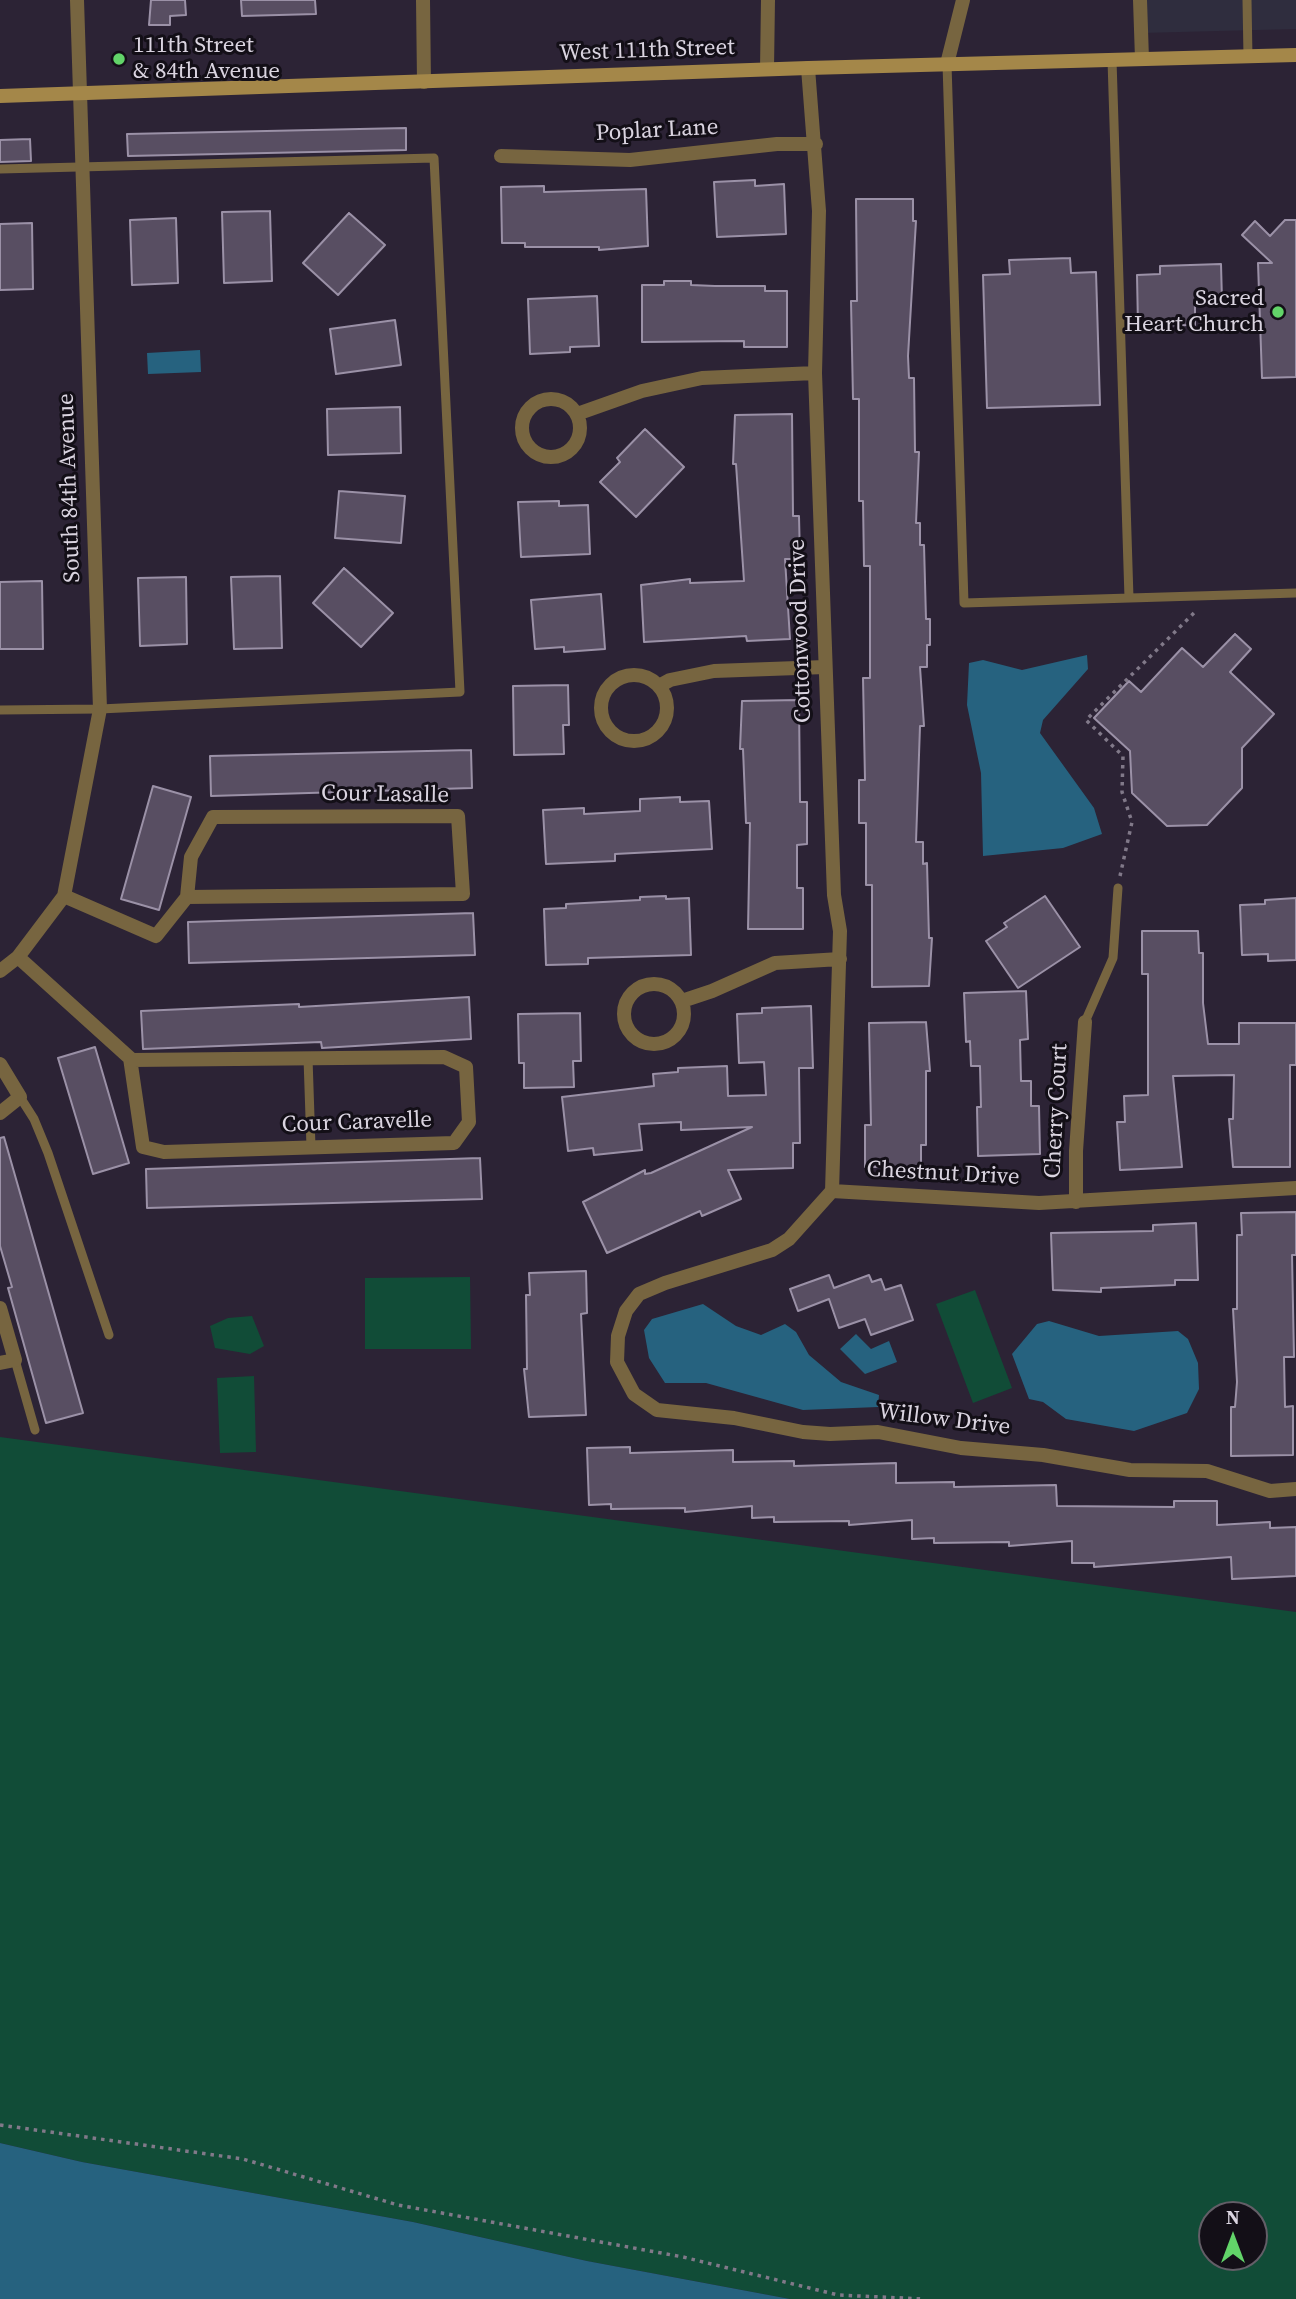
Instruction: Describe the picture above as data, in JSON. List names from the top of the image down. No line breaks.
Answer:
{"streets":{"main road":["West 111th Street"],"street":["Poplar Lane","South 84th Avenue","Cottonwood Drive","Cour Lasalle","Cherry Court","Cour Caravelle","Chestnut Drive","Willow Drive"]},"crossings":[["West 111th Street","South 84th Avenue"],["West 111th Street","Cottonwood Drive"],["Poplar Lane","Cottonwood Drive"],["Cottonwood Drive","Chestnut Drive"],["Cottonwood Drive","Willow Drive"],["Cherry Court","Chestnut Drive"],["Chestnut Drive","Willow Drive"]],"places":["111th Street & 84th Avenue","Sacred Heart Church"],"north":"top"}
